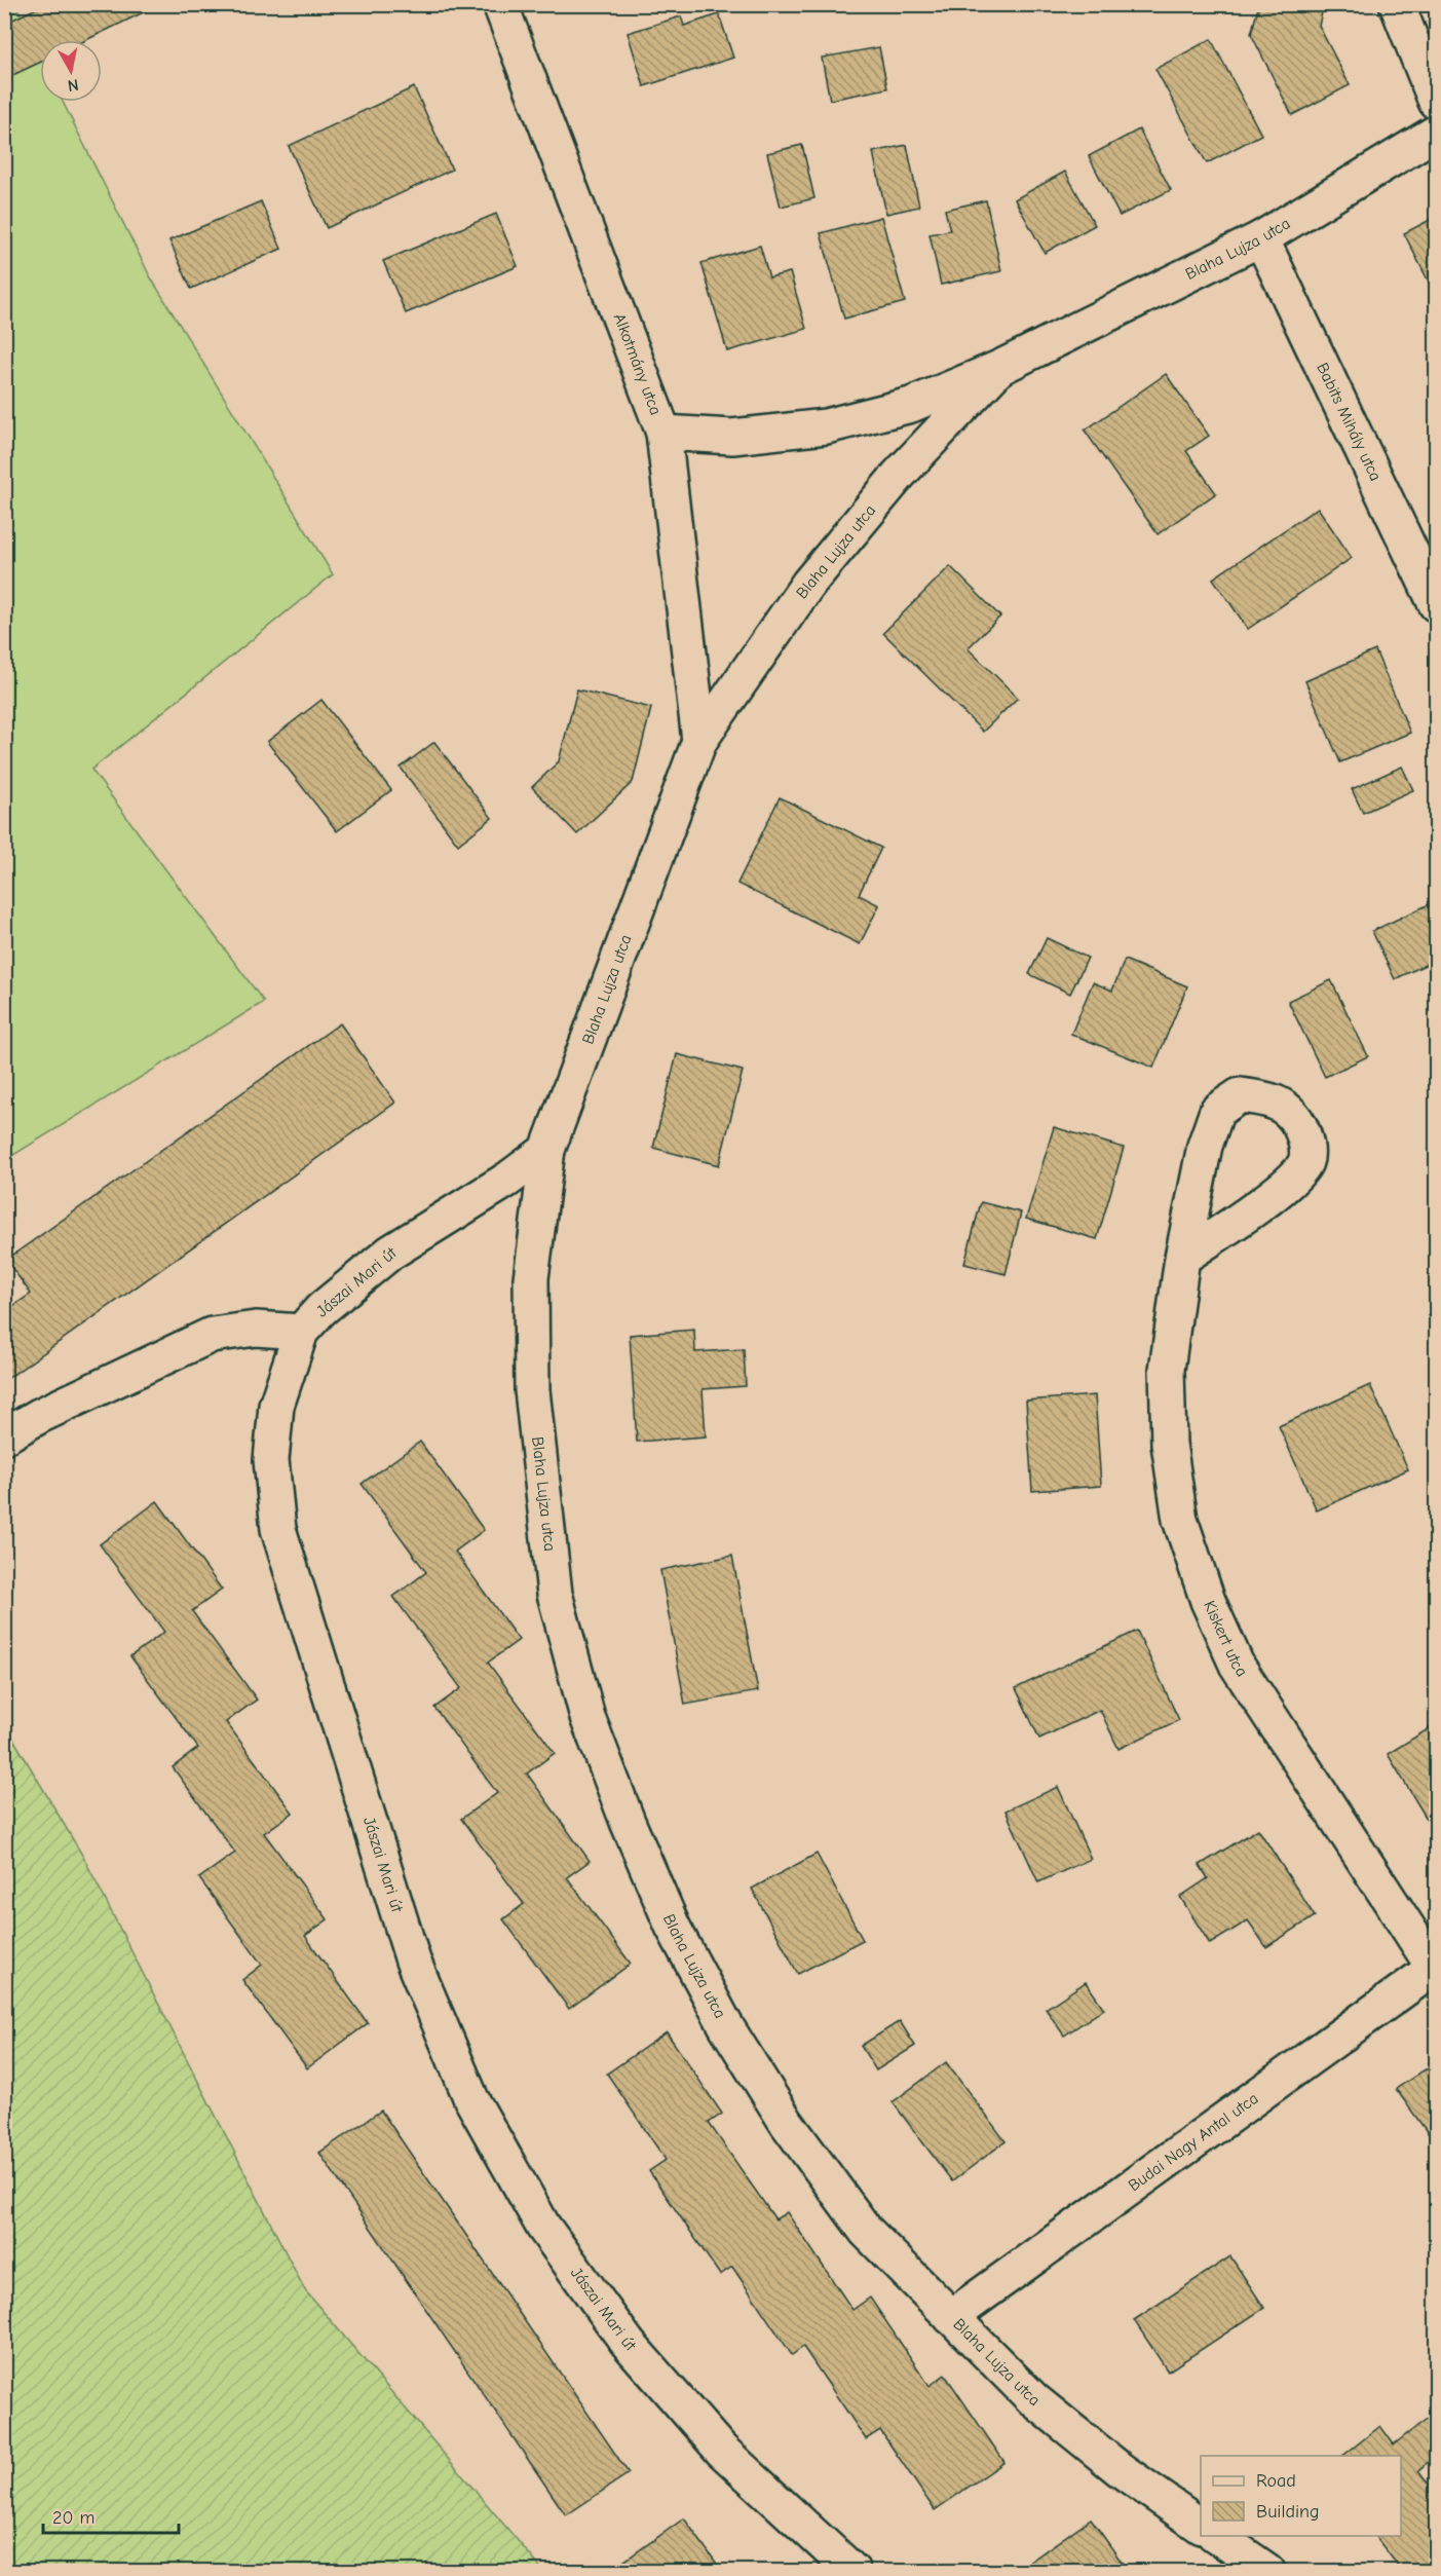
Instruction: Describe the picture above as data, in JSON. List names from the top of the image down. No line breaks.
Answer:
{"streets":{"street":["Blaha Lujza utca","Alkotmány utca","Babits Mihály utca","Jászai Mari út","Kiskert utca","Budai Nagy Antal utca"]},"crossings":[["Blaha Lujza utca","Alkotmány utca"],["Blaha Lujza utca","Babits Mihály utca"],["Blaha Lujza utca","Jászai Mari út"],["Blaha Lujza utca","Budai Nagy Antal utca"],["Kiskert utca","Budai Nagy Antal utca"]],"legend":["Road","Building"],"scale_bar":"20 m","north":"bottom"}
